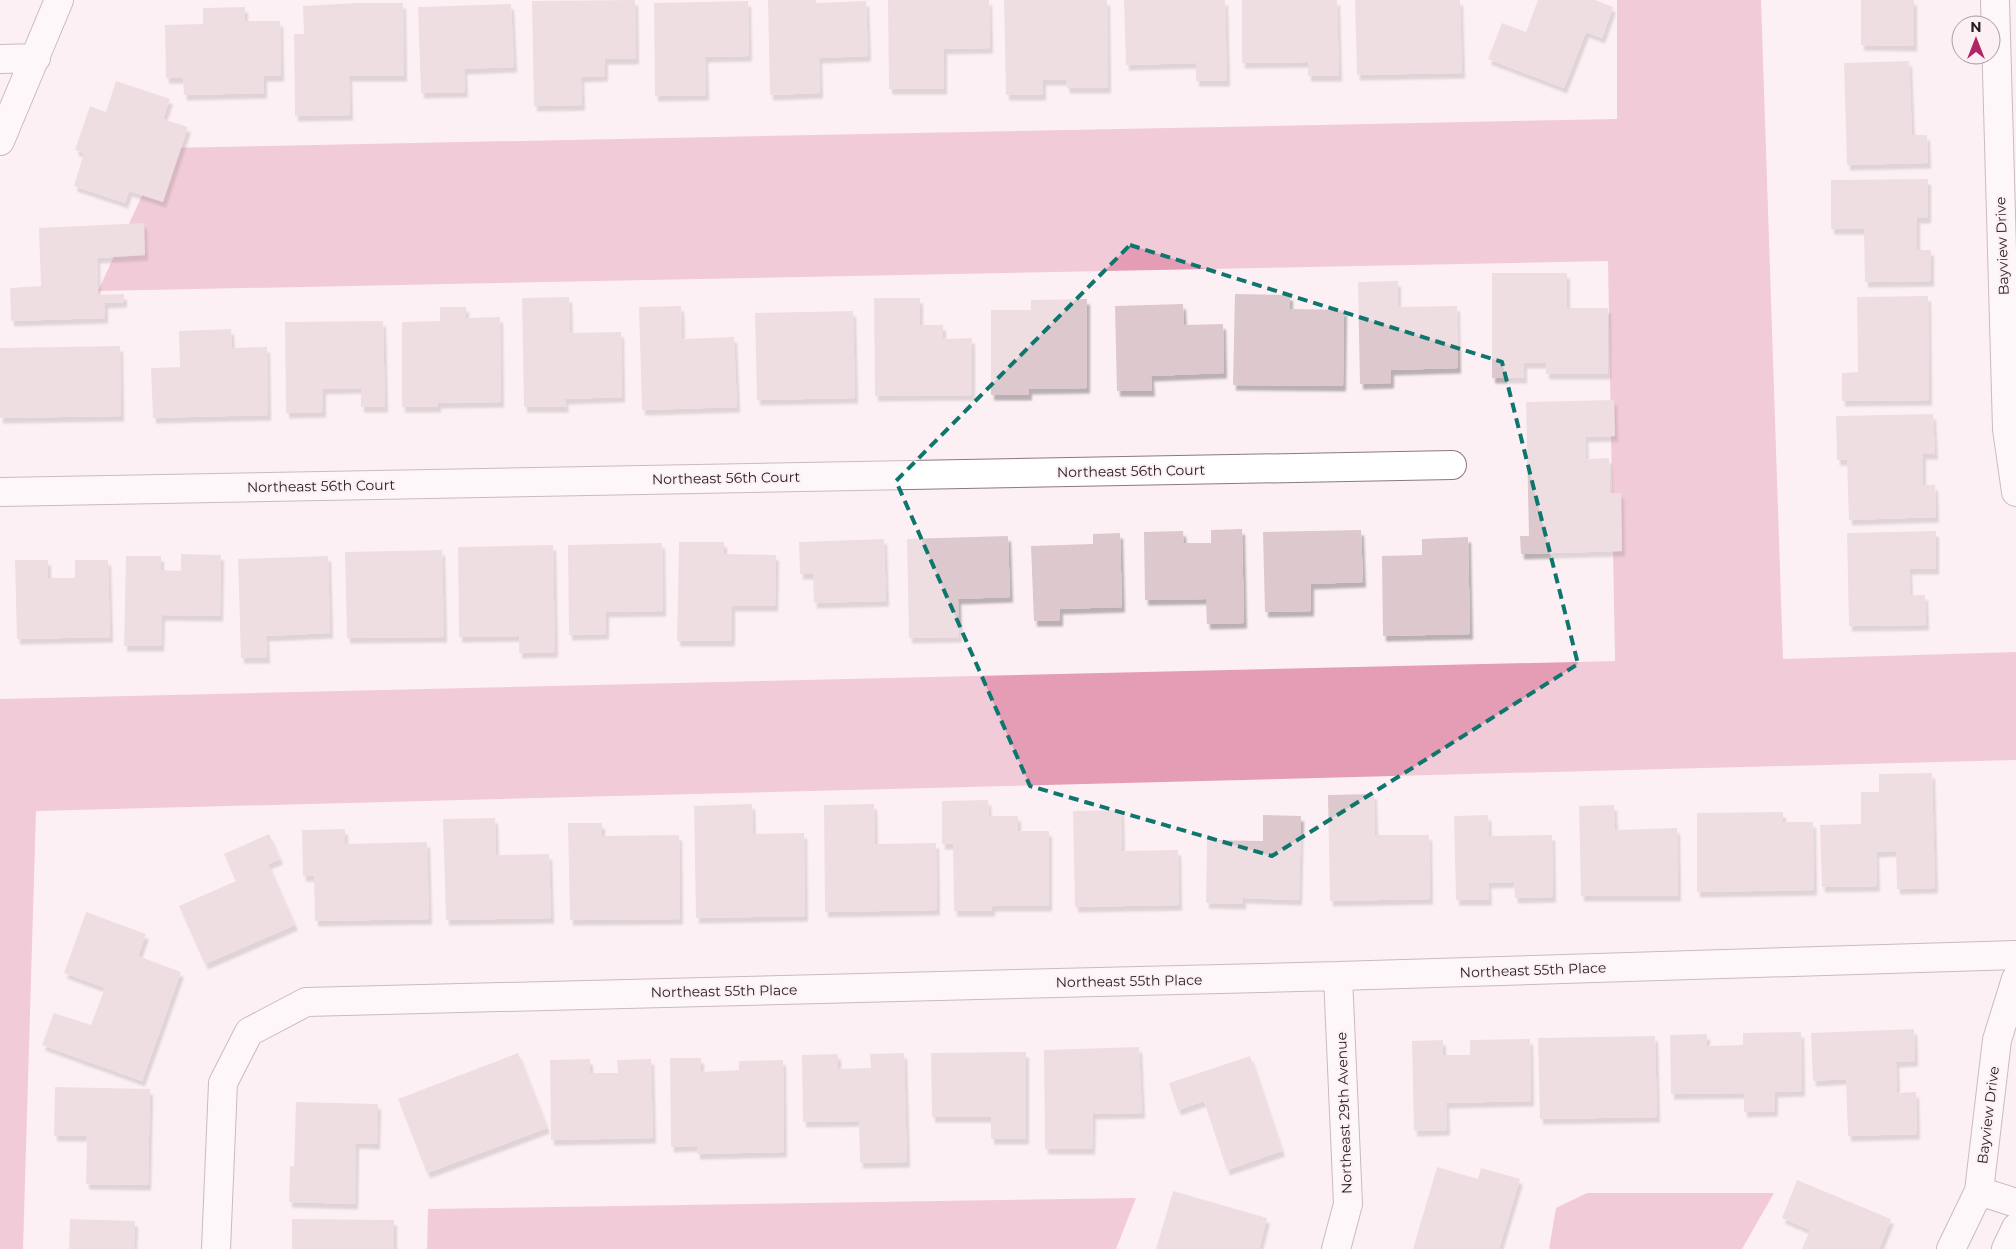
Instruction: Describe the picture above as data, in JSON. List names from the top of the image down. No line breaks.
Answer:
{"streets":{"street":["Bayview Drive","Northeast 56th Court","Northeast 55th Place","Northeast 29th Avenue"]},"crossings":[["Northeast 55th Place","Northeast 29th Avenue"]],"north":"top"}
